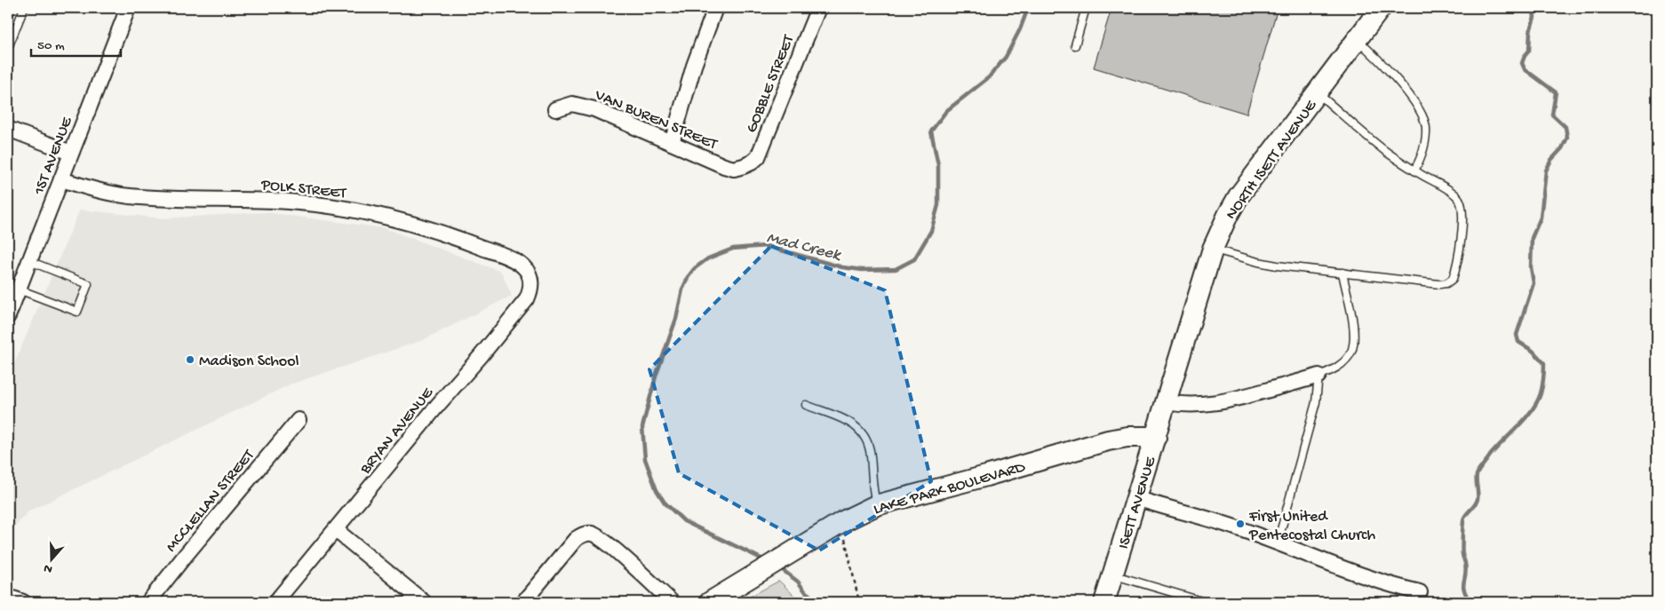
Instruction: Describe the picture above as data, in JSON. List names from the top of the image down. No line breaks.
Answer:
{"streets":{"street":["GOBBLE STREET","VAN BUREN STREET","1ST AVENUE","NORTH ISETT AVENUE","POLK STREET","BRYAN AVENUE","LAKE PARK BOULEVARD","MCCLELLAN STREET","ISETT AVENUE"]},"crossings":[["GOBBLE STREET","VAN BUREN STREET"],["1ST AVENUE","POLK STREET"],["NORTH ISETT AVENUE","ISETT AVENUE"],["POLK STREET","BRYAN AVENUE"],["LAKE PARK BOULEVARD","ISETT AVENUE"]],"water":["Mad Creek"],"places":["Madison School","First United Pentecostal Church"],"scale_bar":"50 m","north":"bottom"}
